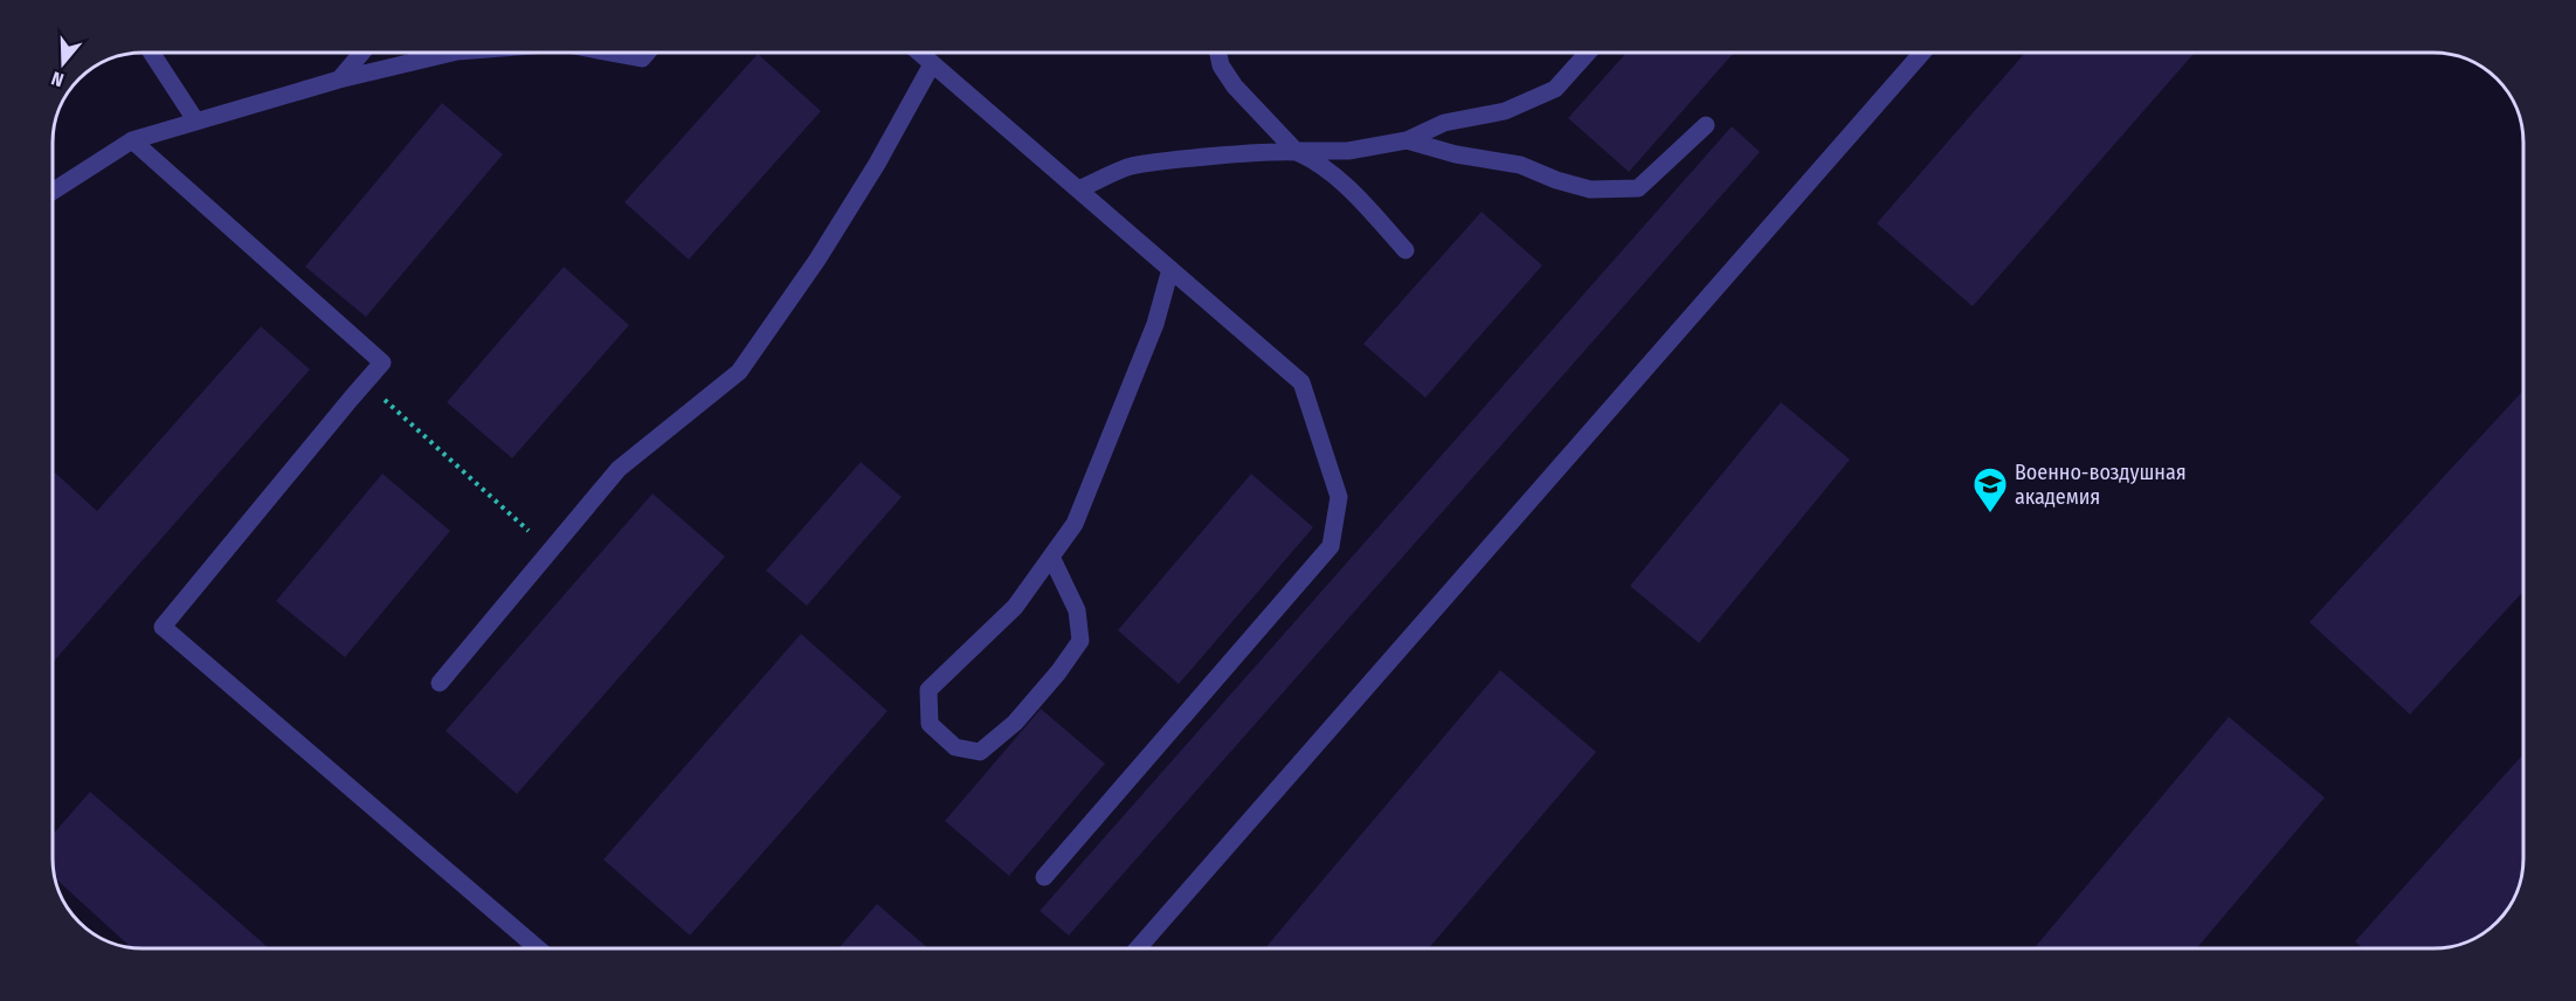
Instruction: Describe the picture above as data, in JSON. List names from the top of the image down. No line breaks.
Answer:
{"places":{"school or university":["Военно-воздушная академия"]},"north":"bottom"}
